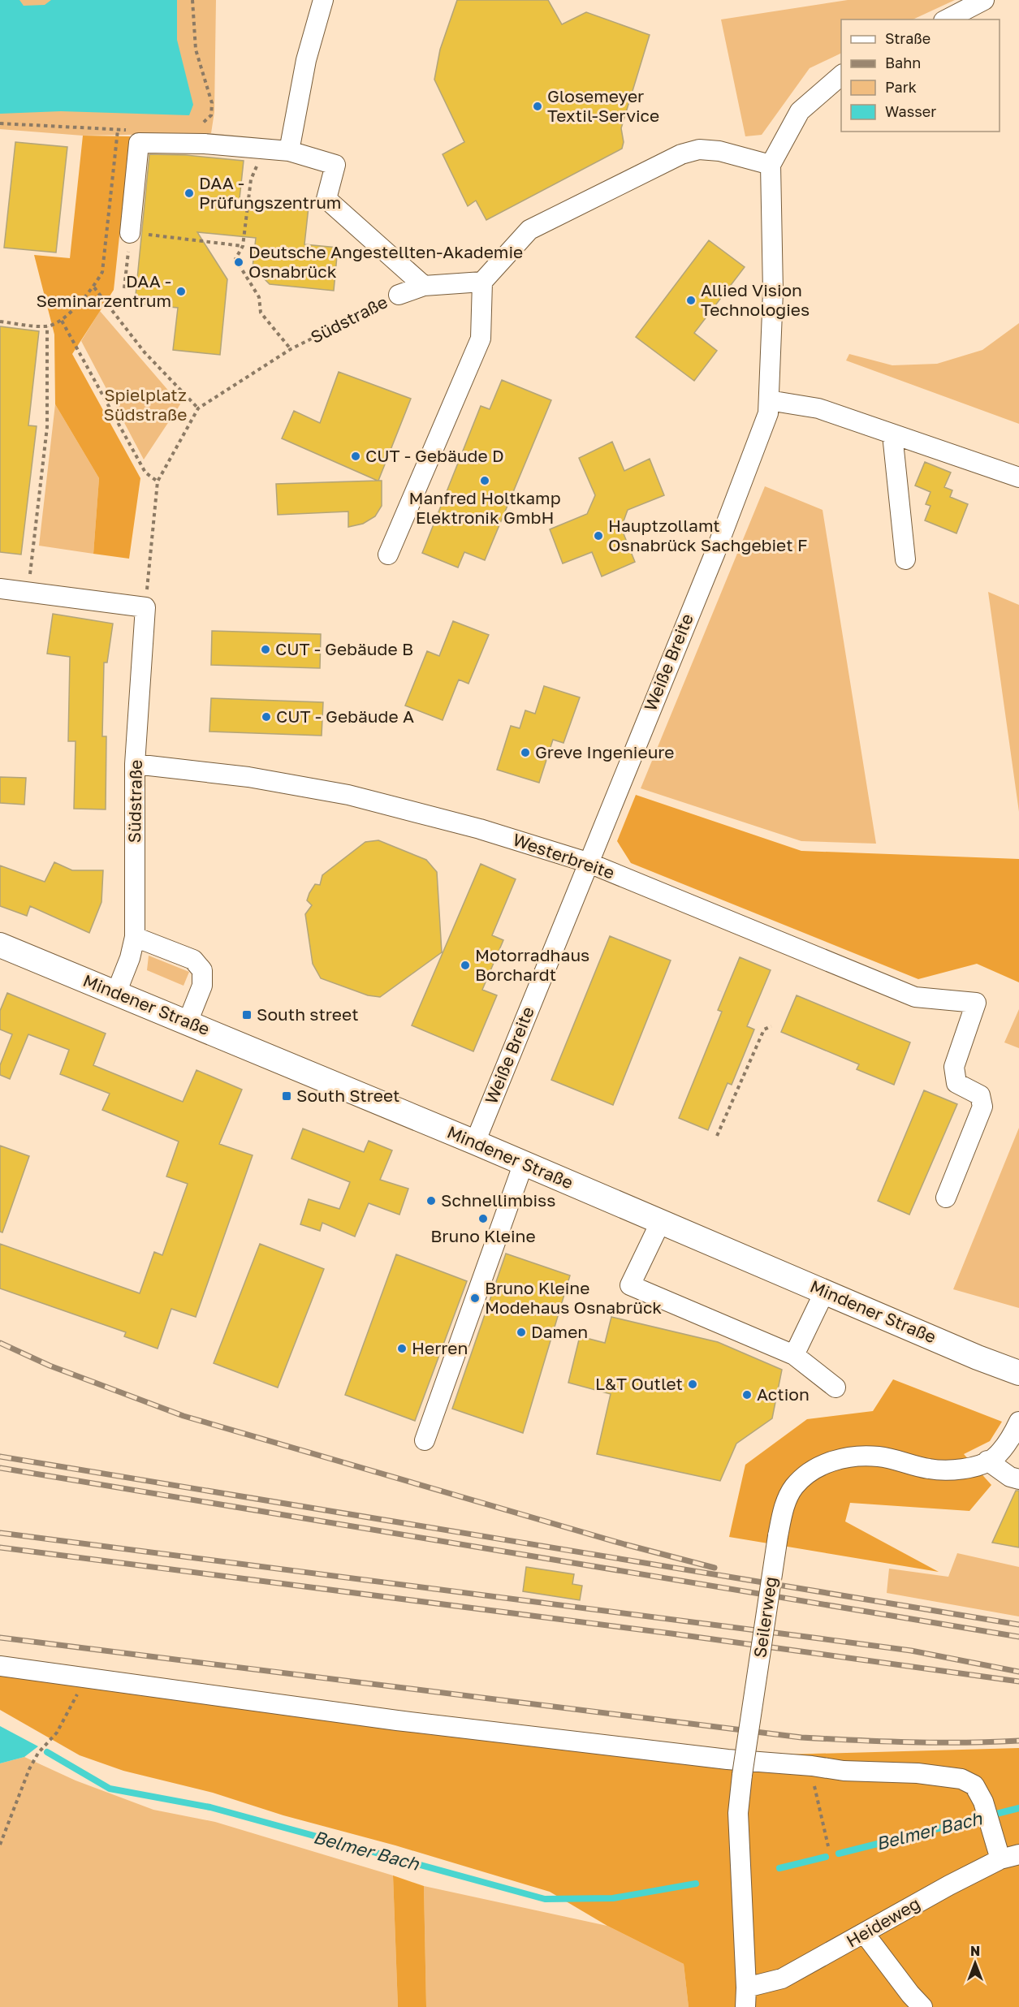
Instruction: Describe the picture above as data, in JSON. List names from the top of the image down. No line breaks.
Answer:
{"streets":{"main road":["Mindener Straße"],"street":["Südstraße","Weiße Breite","Westerbreite","Seilerweg","Heideweg"]},"crossings":[["Südstraße","Westerbreite"],["Südstraße","Mindener Straße"],["Weiße Breite","Westerbreite"],["Weiße Breite","Mindener Straße"],["Seilerweg","Heideweg"]],"water":["Belmer Bach"],"parks":["Spielplatz Südstraße"],"places":{"other":["Glosemeyer Textil-Service","DAA - Prüfungszentrum","Deutsche Angestellten-Akademie Osnabrück","DAA - Seminarzentrum","Allied Vision Technologies","CUT - Gebäude D","Manfred Holtkamp Elektronik GmbH","Hauptzollamt Osnabrück Sachgebiet F","CUT - Gebäude B","CUT - Gebäude A","Greve Ingenieure","Motorradhaus Borchardt","Schnellimbiss","Bruno Kleine","Bruno Kleine Modehaus Osnabrück","Damen","Herren","L&T Outlet","Action"],"transit":["South street","South Street"]},"legend":["Straße","Bahn","Park","Wasser"],"north":"top"}
